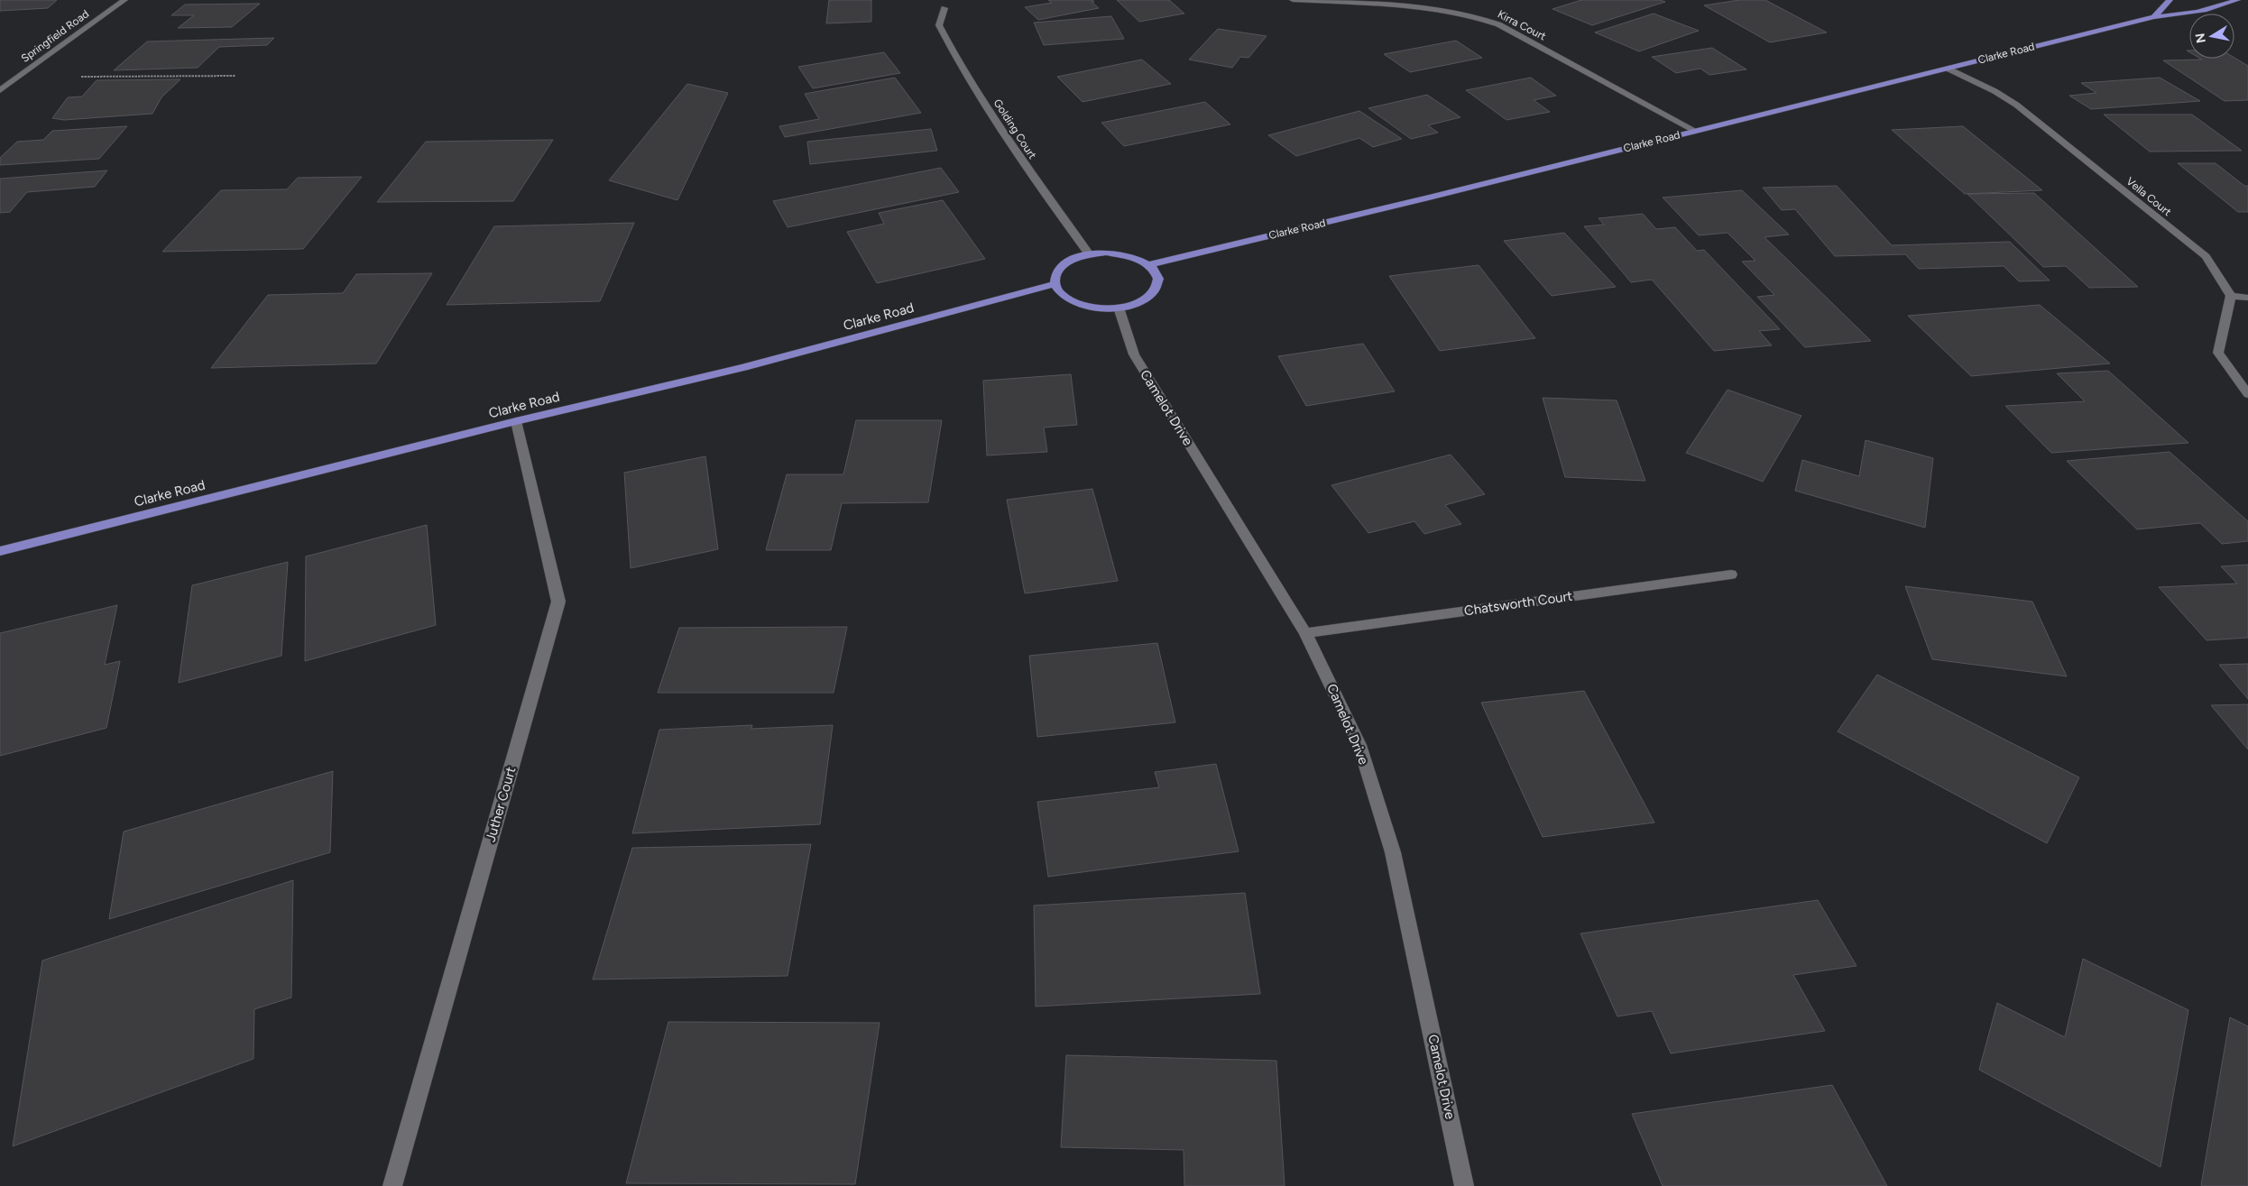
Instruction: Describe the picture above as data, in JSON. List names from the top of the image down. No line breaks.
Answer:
{"streets":{"main road":["Clarke Road"],"street":["Kirra Court","Springfield Road","Golding Court","Vella Court","Camelot Drive","Chatsworth Court","Juther Court"]},"crossings":[["Kirra Court","Clarke Road"],["Clarke Road","Vella Court"],["Clarke Road","Juther Court"],["Camelot Drive","Chatsworth Court"]],"north":"left"}
